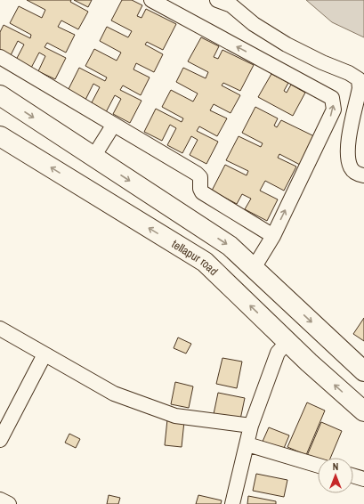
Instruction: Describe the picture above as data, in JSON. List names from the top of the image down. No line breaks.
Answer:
{"streets":{"street":["tellapur road"]},"north":"top"}
